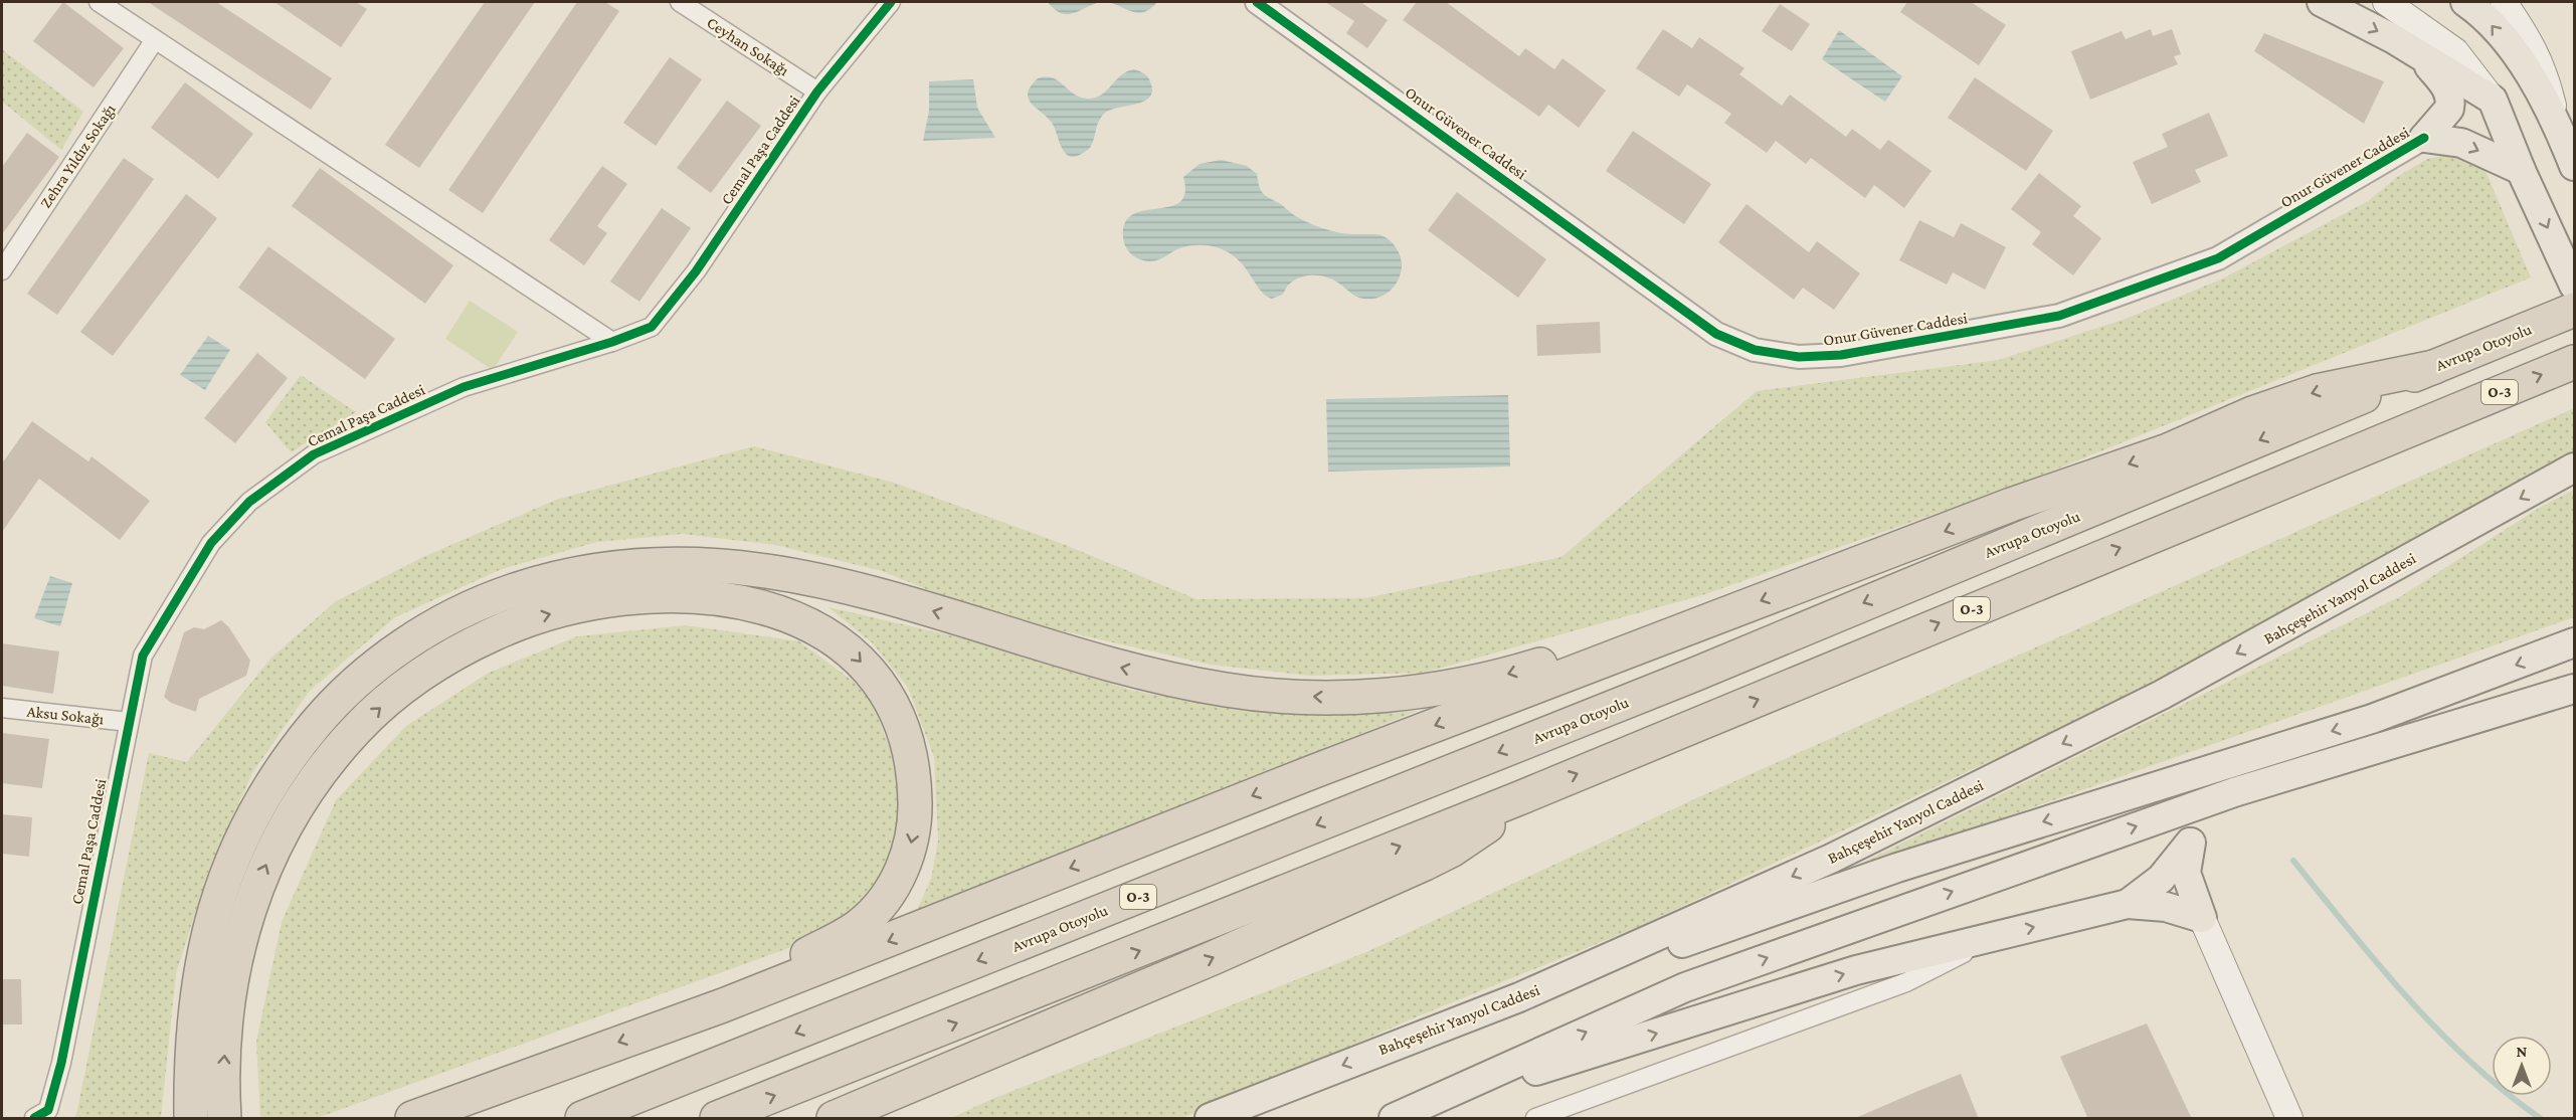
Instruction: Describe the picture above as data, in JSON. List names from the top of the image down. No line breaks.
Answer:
{"streets":{"highway":["Avrupa Otoyolu","O-3"],"main road":["Bahçeşehir Yanyol Caddesi"],"street":["Ceyhan Sokağı","Onur Güvener Caddesi","Cemal Paşa Caddesi","Zehra Yıldız Sokağı","Aksu Sokağı"]},"crossings":[["Ceyhan Sokağı","Cemal Paşa Caddesi"],["Cemal Paşa Caddesi","Aksu Sokağı"]],"north":"top"}
